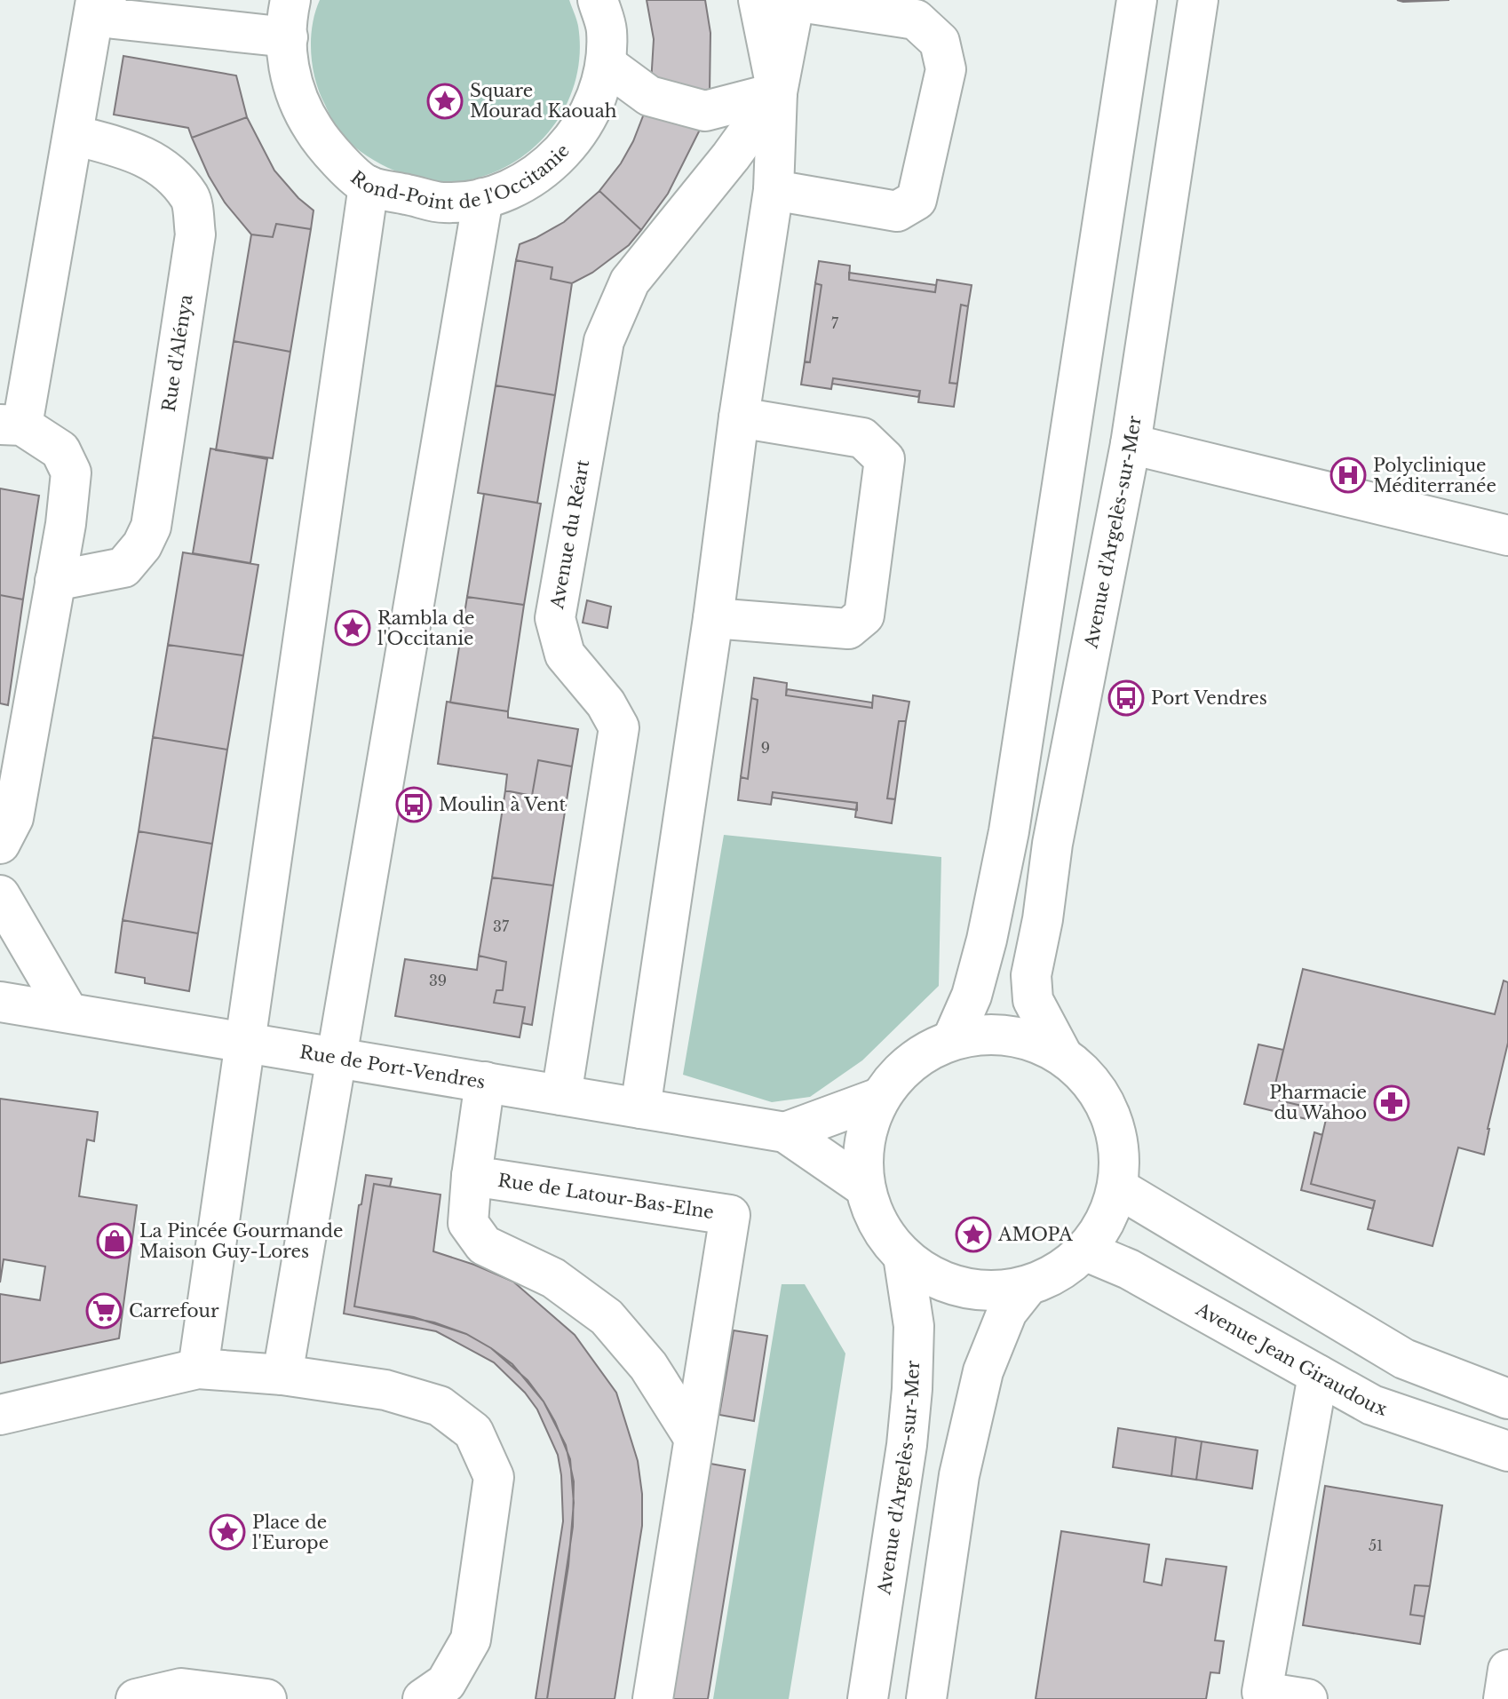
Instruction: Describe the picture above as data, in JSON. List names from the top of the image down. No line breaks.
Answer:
{"streets":{"street":["Rond-Point de l'Occitanie","Rue d'Alénya","Avenue d'Argelès-sur-Mer","Avenue du Réart","Rue de Port-Vendres","Rue de Latour-Bas-Elne","Avenue Jean Giraudoux"]},"crossings":[["Avenue du Réart","Rue de Port-Vendres"],["Rue de Port-Vendres","Rue de Latour-Bas-Elne"]],"places":{"place":["Square Mourad Kaouah","Rambla de l'Occitanie","AMOPA","Place de l'Europe"],"hospital":["Polyclinique Méditerranée"],"bus stop":["Port Vendres","Moulin à Vent"],"pharmacy":["Pharmacie du Wahoo"],"shop":["La Pincée Gourmande Maison Guy-Lores"],"supermarket":["Carrefour"]},"house_numbers":["7","9","37","39","51"]}
